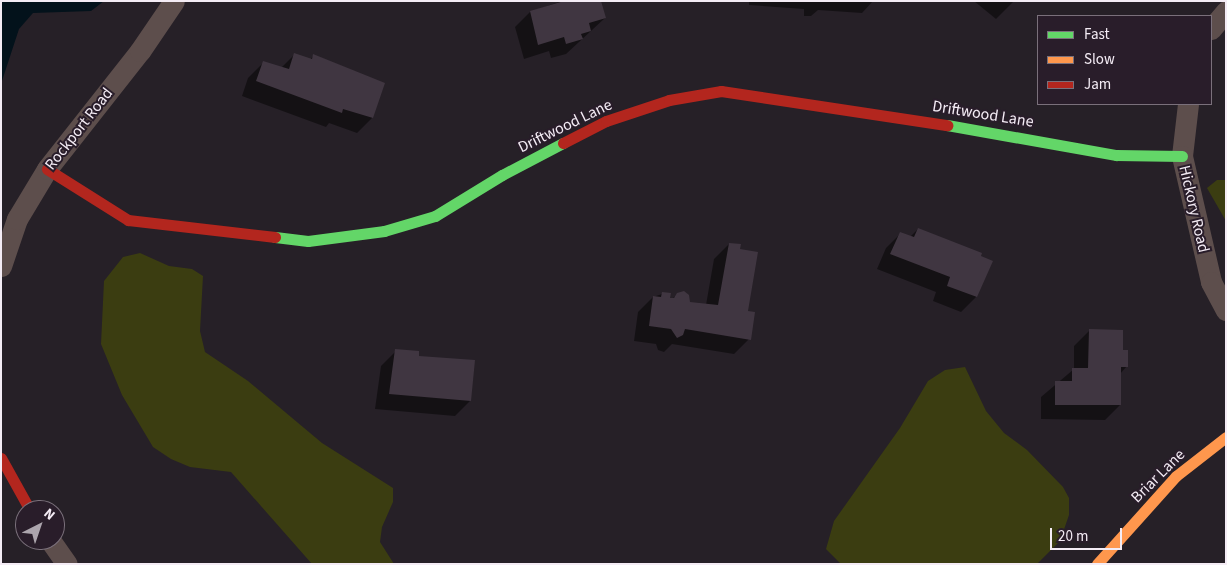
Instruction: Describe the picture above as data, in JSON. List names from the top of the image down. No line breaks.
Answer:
{"streets":{"street":["Driftwood Lane","Rockport Road","Hickory Road","Briar Lane"]},"crossings":[["Driftwood Lane","Rockport Road"],["Driftwood Lane","Hickory Road"]],"legend":["Fast","Slow","Jam"],"scale_bar":"20 m","north":"top right"}
